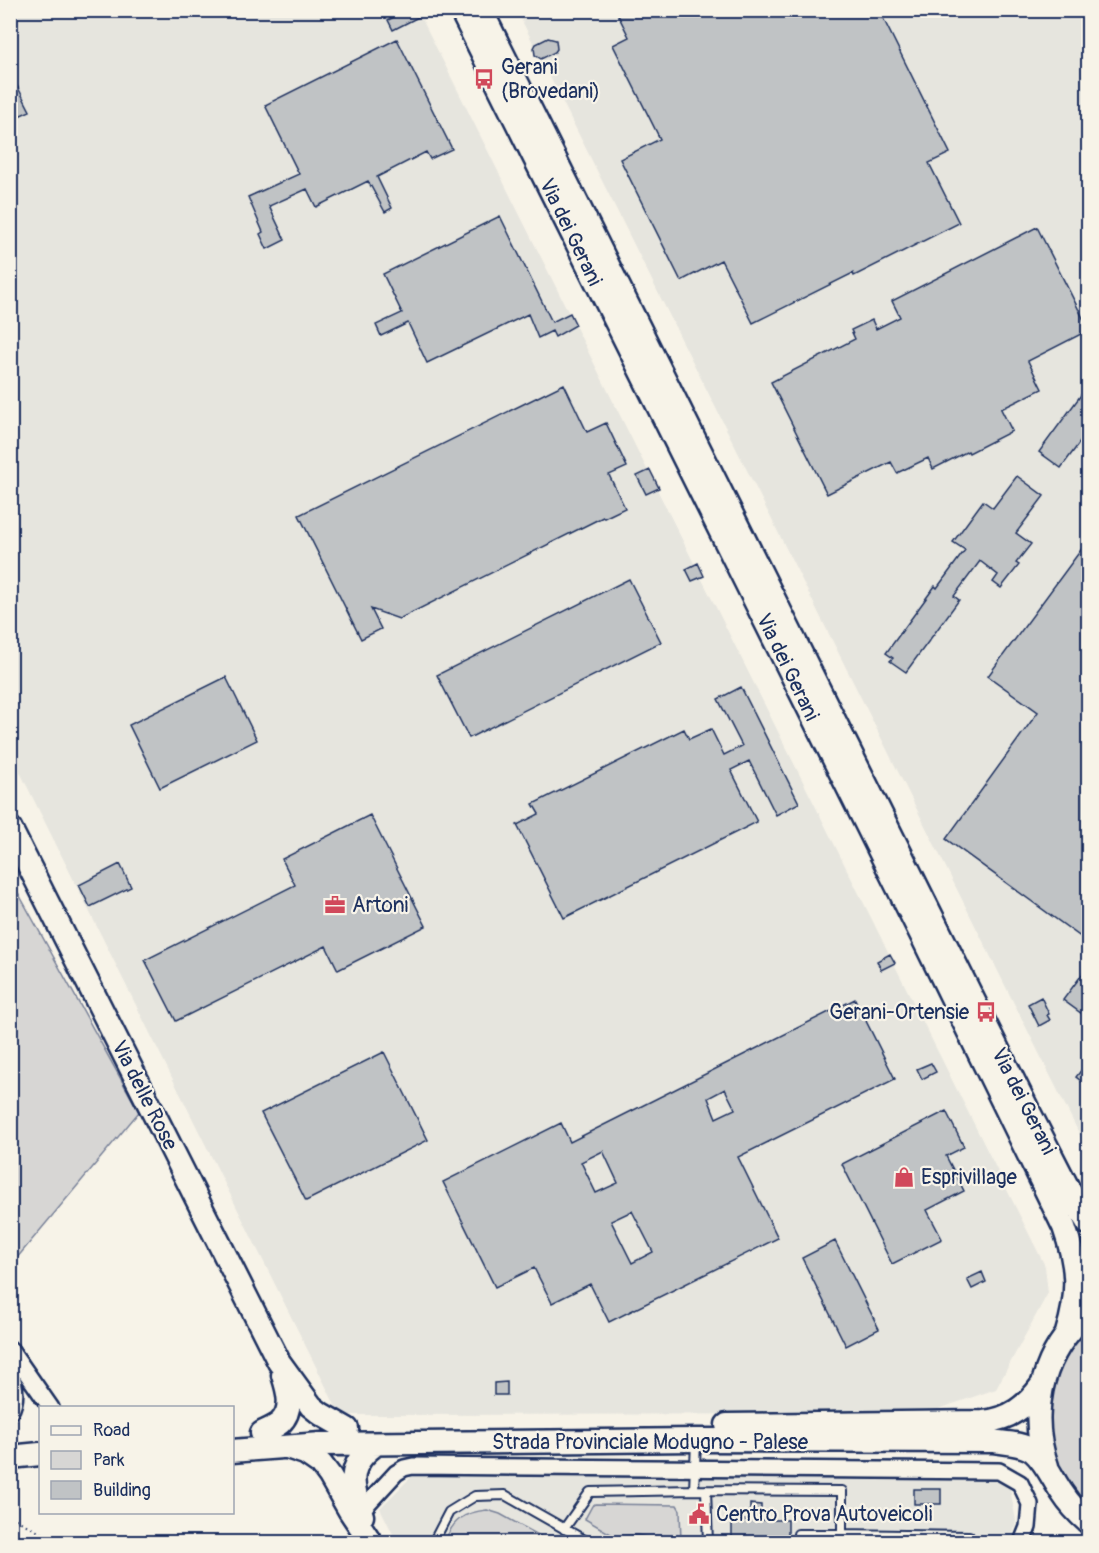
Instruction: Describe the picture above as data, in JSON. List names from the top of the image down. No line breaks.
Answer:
{"streets":{"street":["Via dei Gerani","Via delle Rose","Strada Provinciale Modugno - Palese"]},"crossings":[["Via dei Gerani","Strada Provinciale Modugno - Palese"]],"places":{"bus stop":["Gerani (Brovedani)","Gerani-Ortensie"],"office":["Artoni"],"shop":["Esprivillage"],"public building":["Centro Prova Autoveicoli"]},"legend":["Road","Park","Building"]}
